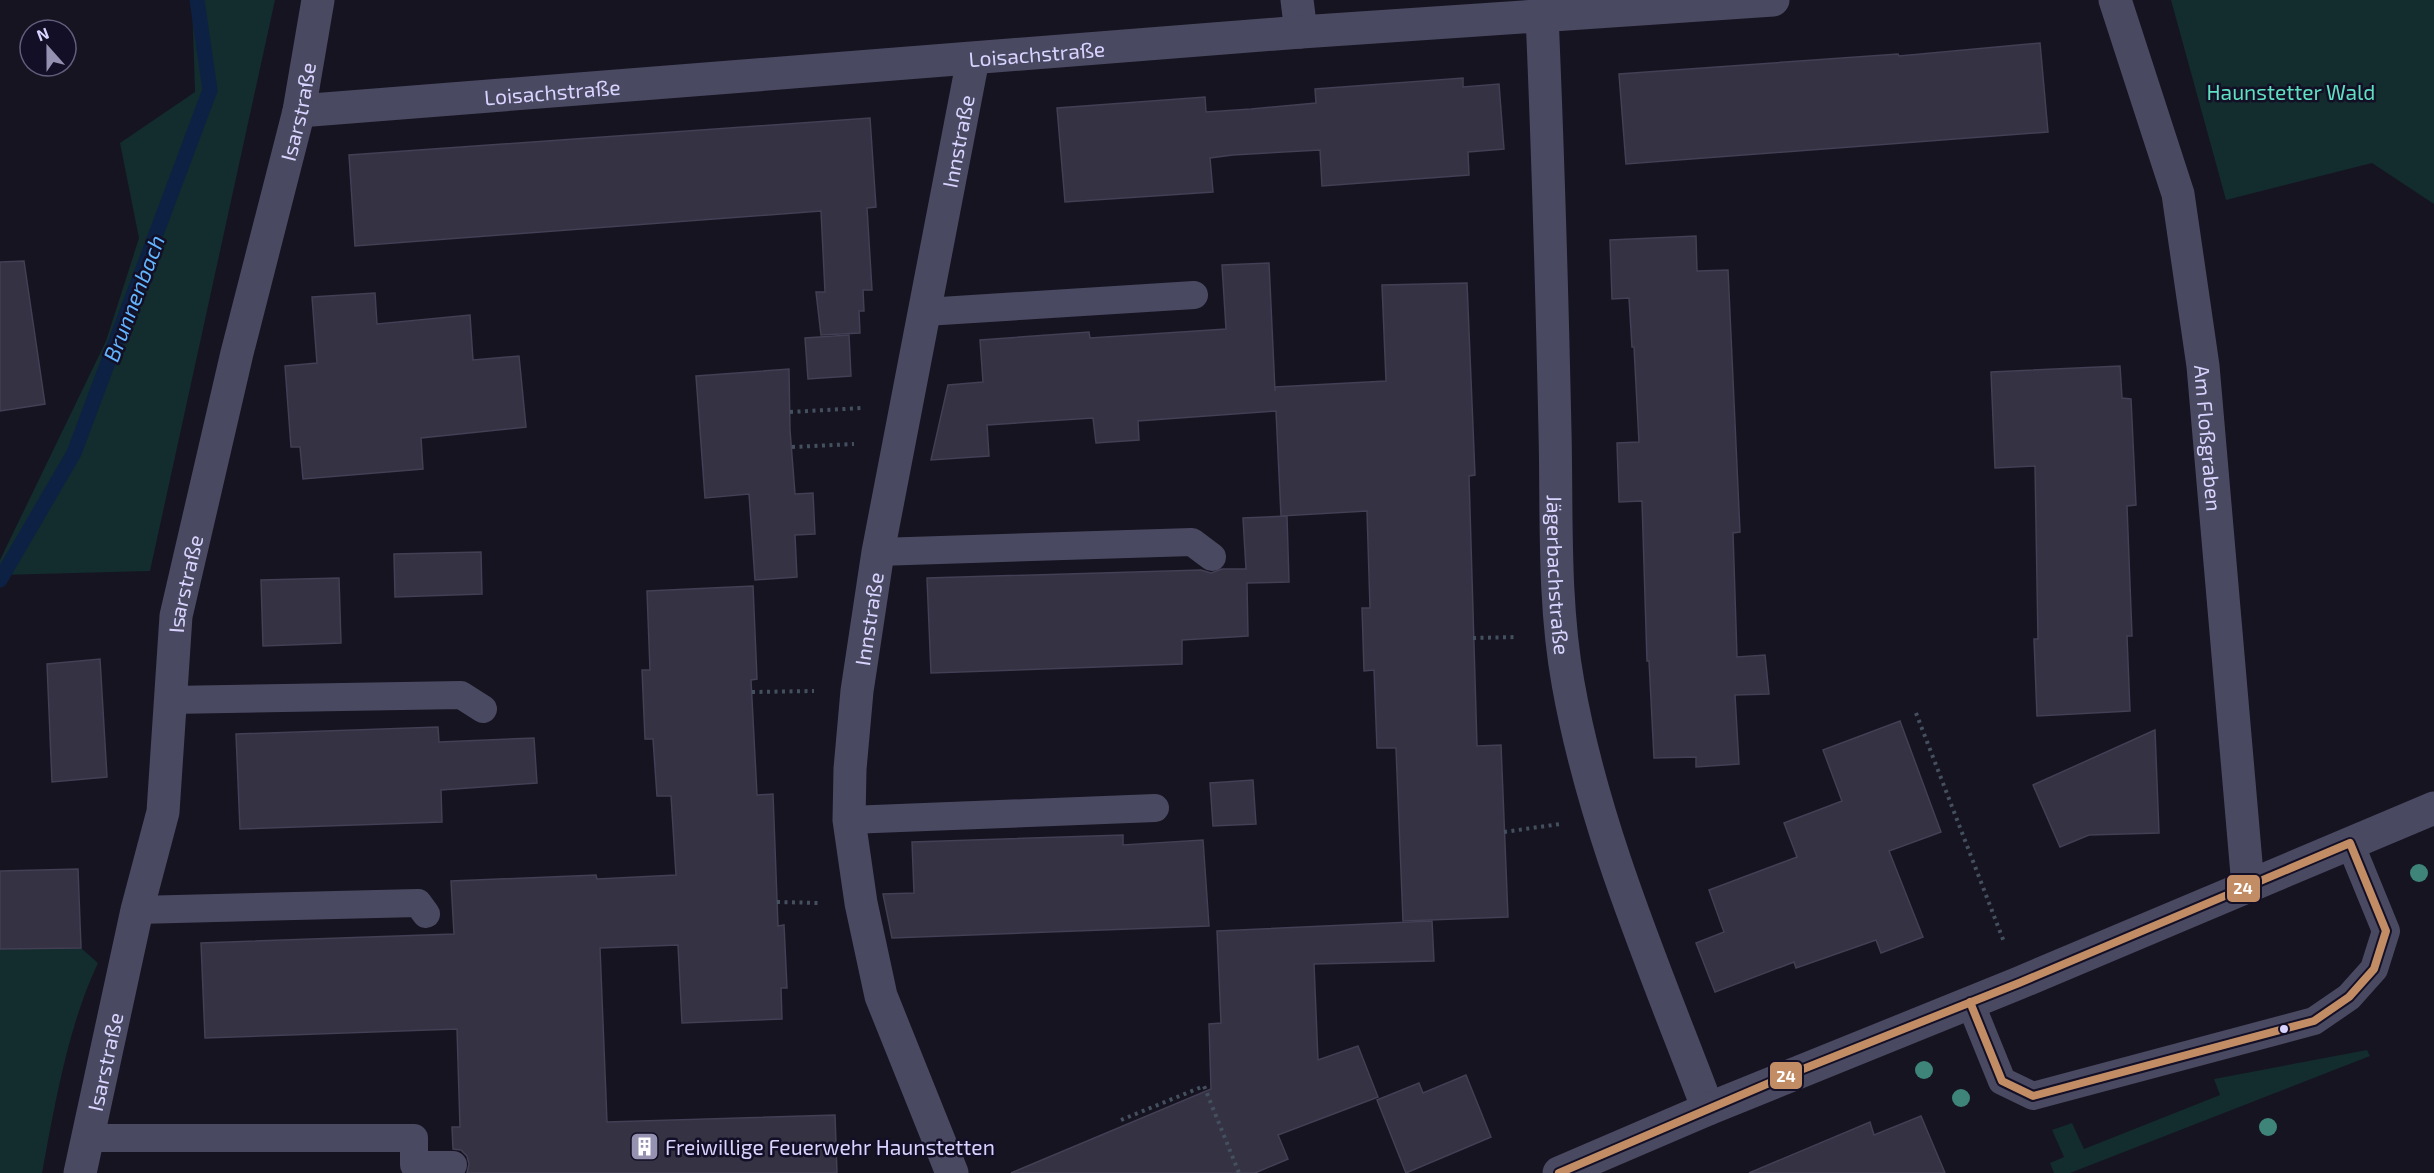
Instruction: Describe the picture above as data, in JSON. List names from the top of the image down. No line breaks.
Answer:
{"streets":{"street":["Loisachstraße","Isarstraße","Innstraße","Am Floßgraben","Jägerbachstraße"]},"crossings":[["Loisachstraße","Isarstraße"],["Loisachstraße","Innstraße"],["Loisachstraße","Jägerbachstraße"]],"water":["Brunnenbach"],"parks":["Haunstetter Wald"],"places":{"building":["Freiwillige Feuerwehr Haunstetten"]},"lines":["transit line 24"],"north":"top"}
